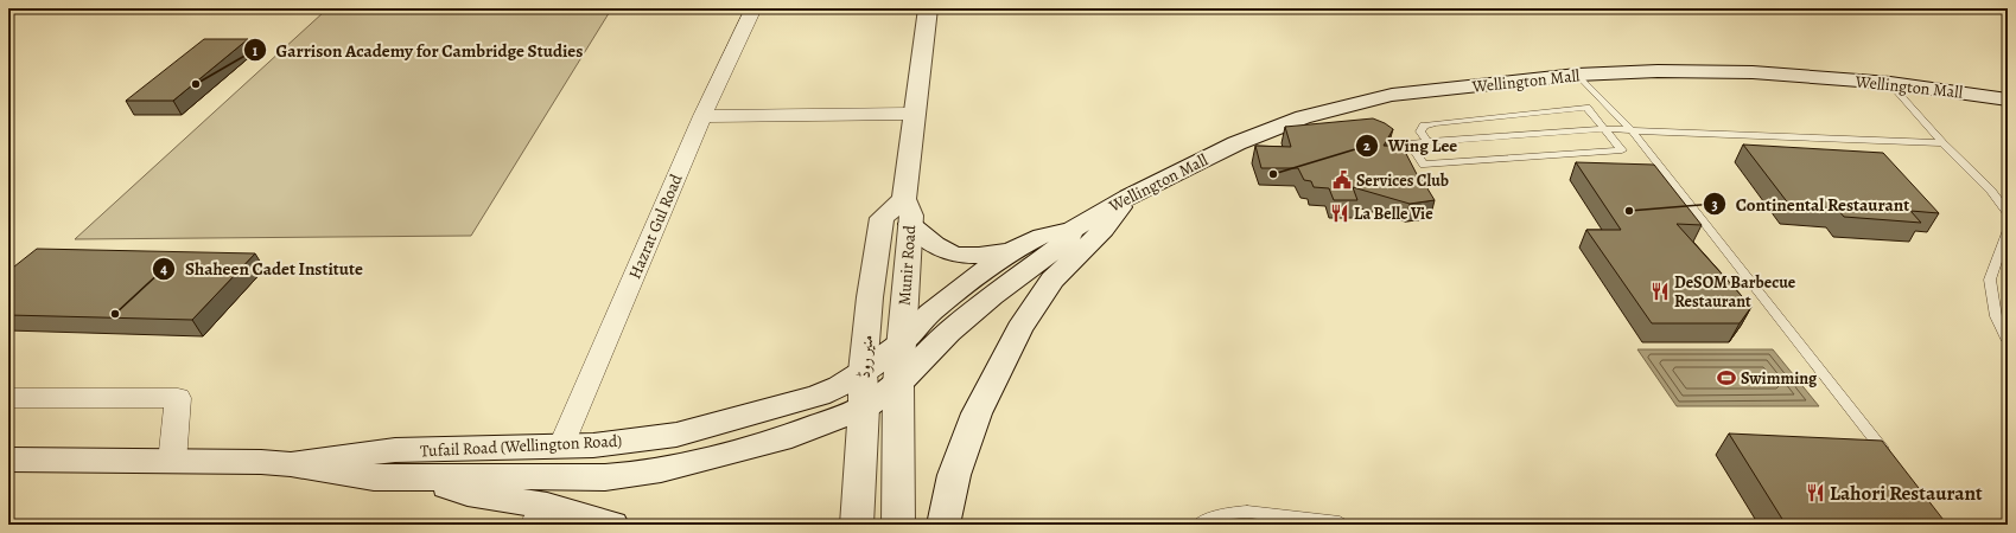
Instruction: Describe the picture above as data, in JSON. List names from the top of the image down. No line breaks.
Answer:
{"streets":{"main road":["Wellington Mall","Munir Road","منیر روڈ","Tufail Road (Wellington Road)"],"street":["Hazrat Gul Road"]},"crossings":[["Wellington Mall","Munir Road"],["Wellington Mall","Tufail Road (Wellington Road)"],["Hazrat Gul Road","Tufail Road (Wellington Road)"],["Munir Road","منیر روڈ"],["Munir Road","Tufail Road (Wellington Road)"],["منیر روڈ","Tufail Road (Wellington Road)"]],"places":{"other":["Garrison Academy for Cambridge Studies","Wing Lee","Continental Restaurant","Shaheen Cadet Institute"],"public building":["Services Club"],"restaurant":["La Belle Vie","DeSOM Barbecue Restaurant","Lahori Restaurant"],"sports":["Swimming"]}}
